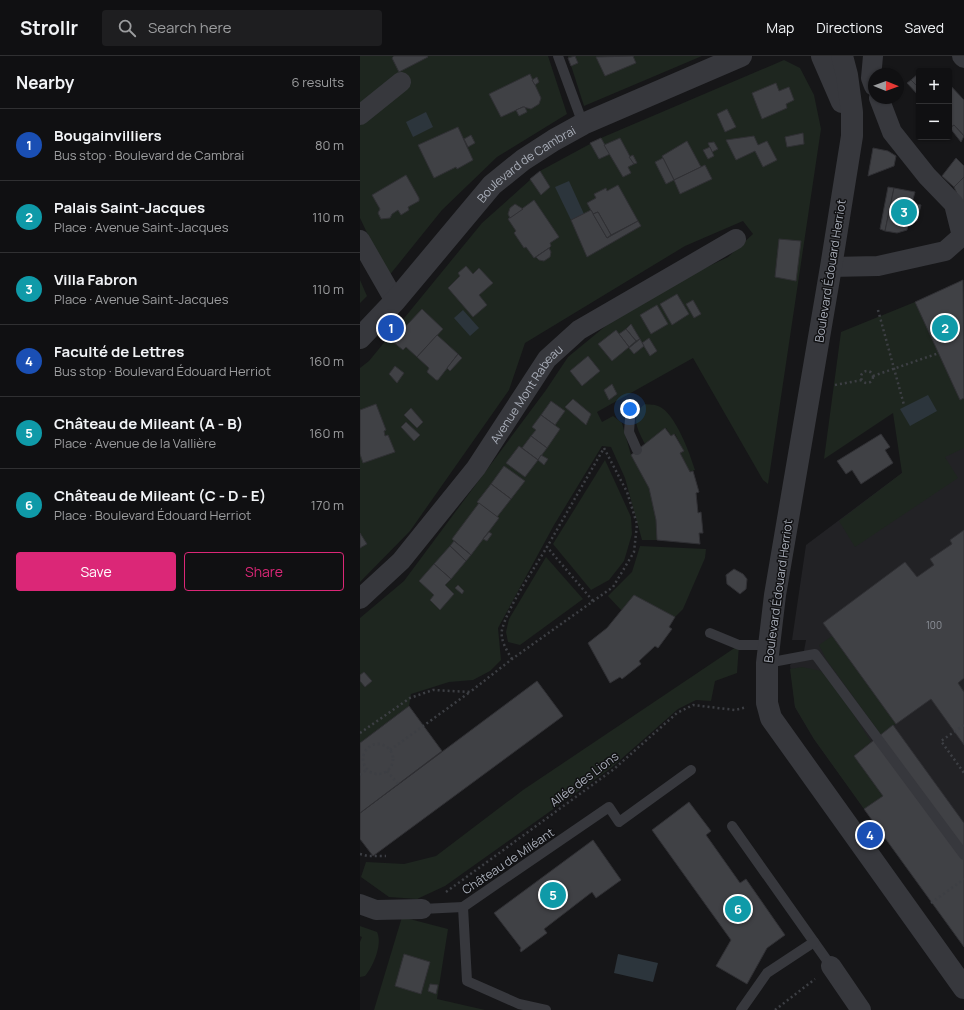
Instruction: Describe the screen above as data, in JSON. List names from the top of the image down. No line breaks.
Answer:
{"streets":{"street":["Boulevard de Cambrai","Boulevard Édouard Herriot","Avenue Mont Rabeau"],"lane":["Château de Miléant"],"path":["Allée des Lions"]},"crossings":[["Boulevard Édouard Herriot","Allée des Lions"]],"house_numbers":["100"],"north":"right","page":{"header":"Strollr","search":"Search here","nav":["Map","Directions","Saved"],"heading":["Nearby","6 results"],"map_buttons":["+","−"],"list":[{"mark":"1","name":"Bougainvilliers","note":"Bus stop · Boulevard de Cambrai","value":"80 m"},{"mark":"2","name":"Palais Saint-Jacques","note":"Place · Avenue Saint-Jacques","value":"110 m"},{"mark":"3","name":"Villa Fabron","note":"Place · Avenue Saint-Jacques","value":"110 m"},{"mark":"4","name":"Faculté de Lettres","note":"Bus stop · Boulevard Édouard Herriot","value":"160 m"},{"mark":"5","name":"Château de Mileant (A - B)","note":"Place · Avenue de la Vallière","value":"160 m"},{"mark":"6","name":"Château de Mileant (C - D - E)","note":"Place · Boulevard Édouard Herriot","value":"170 m"}],"pins":["3","1","2","4","5","6"],"buttons":["Save","Share"]}}
